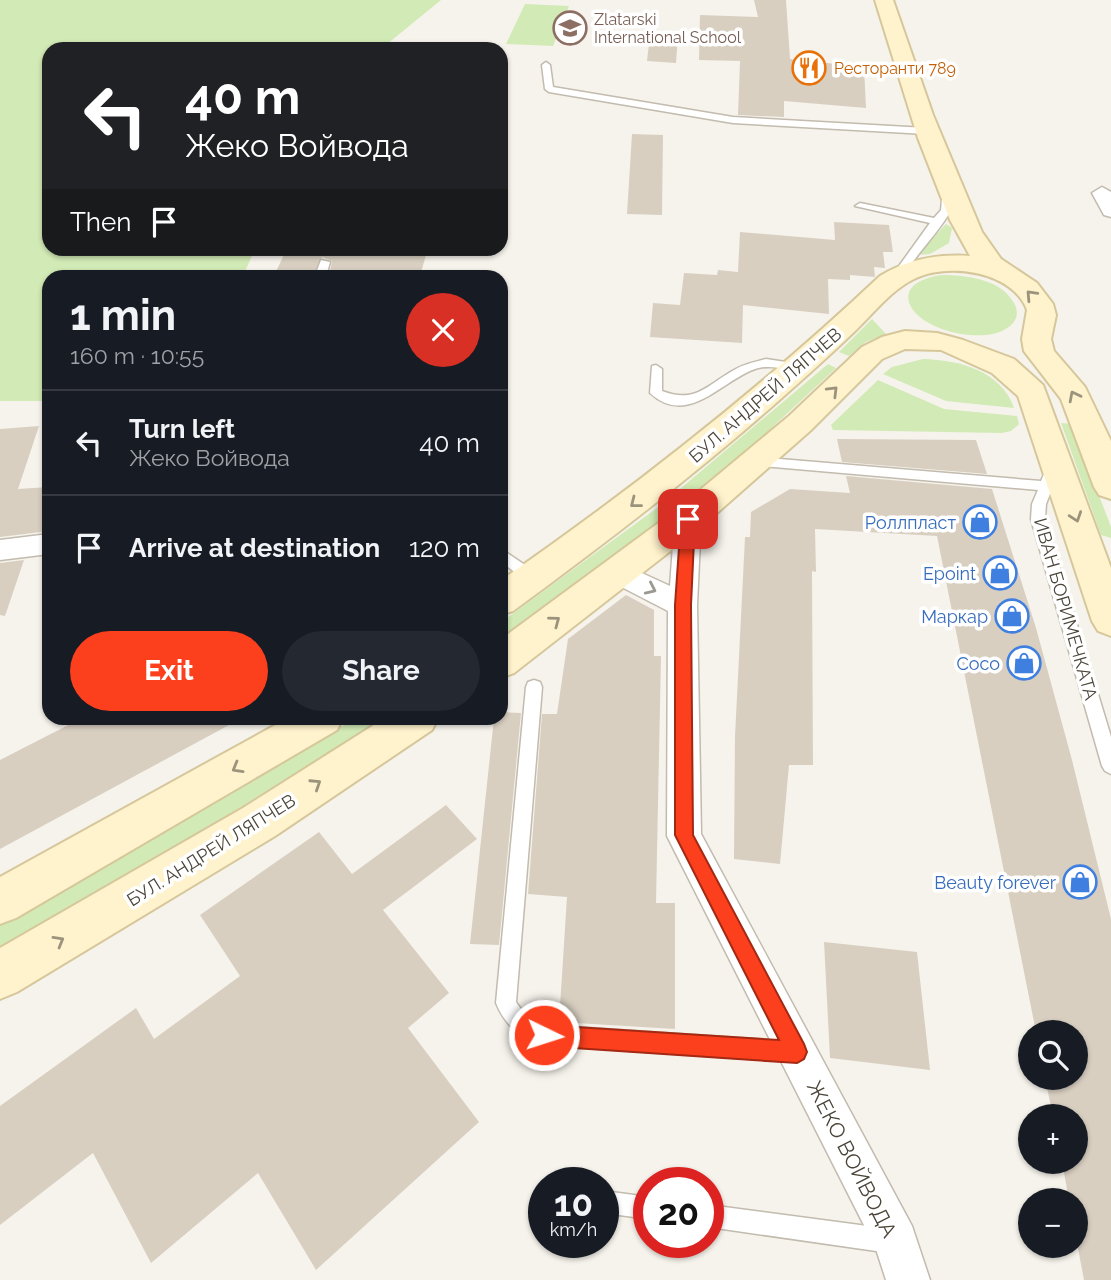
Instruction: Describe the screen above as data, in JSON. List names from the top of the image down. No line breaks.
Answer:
{"streets":{"main road":["БУЛ. АНДРЕЙ ЛЯПЧЕВ"],"street":["ЖЕКО ВОЙВОДА"],"lane":["ИВАН БОРИМЕЧКАТА"]},"places":{"school or university":["Zlatarski International School"],"restaurant":["Ресторанти 789"],"shop":["Роллпласт","Epoint","Маркар","Coco","Beauty forever"]},"page":{"turn":["40 m","Жеко Войвода"],"then":"Then","heading":["1 min","160 m · 10:55"],"list":[{"name":"Turn left","note":"Жеко Войвода","value":"40 m"},{"name":"Arrive at destination","value":"120 m"}],"buttons":["Exit","Share"],"map_buttons":["+","−"],"speed":"10 km/h","limit":"20"}}
